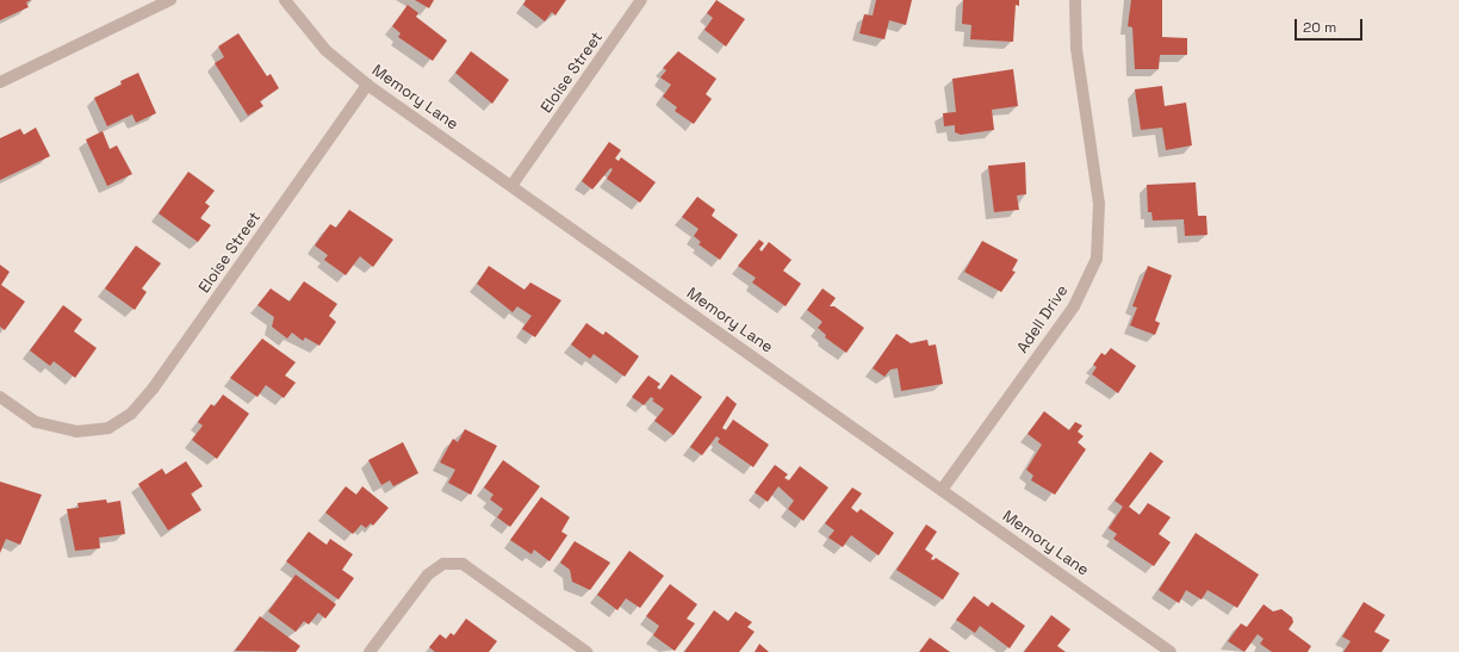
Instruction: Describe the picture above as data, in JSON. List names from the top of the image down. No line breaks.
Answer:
{"streets":{"street":["Eloise Street","Memory Lane","Adell Drive"]},"crossings":[["Eloise Street","Memory Lane"],["Memory Lane","Adell Drive"]],"scale_bar":"20 m"}
